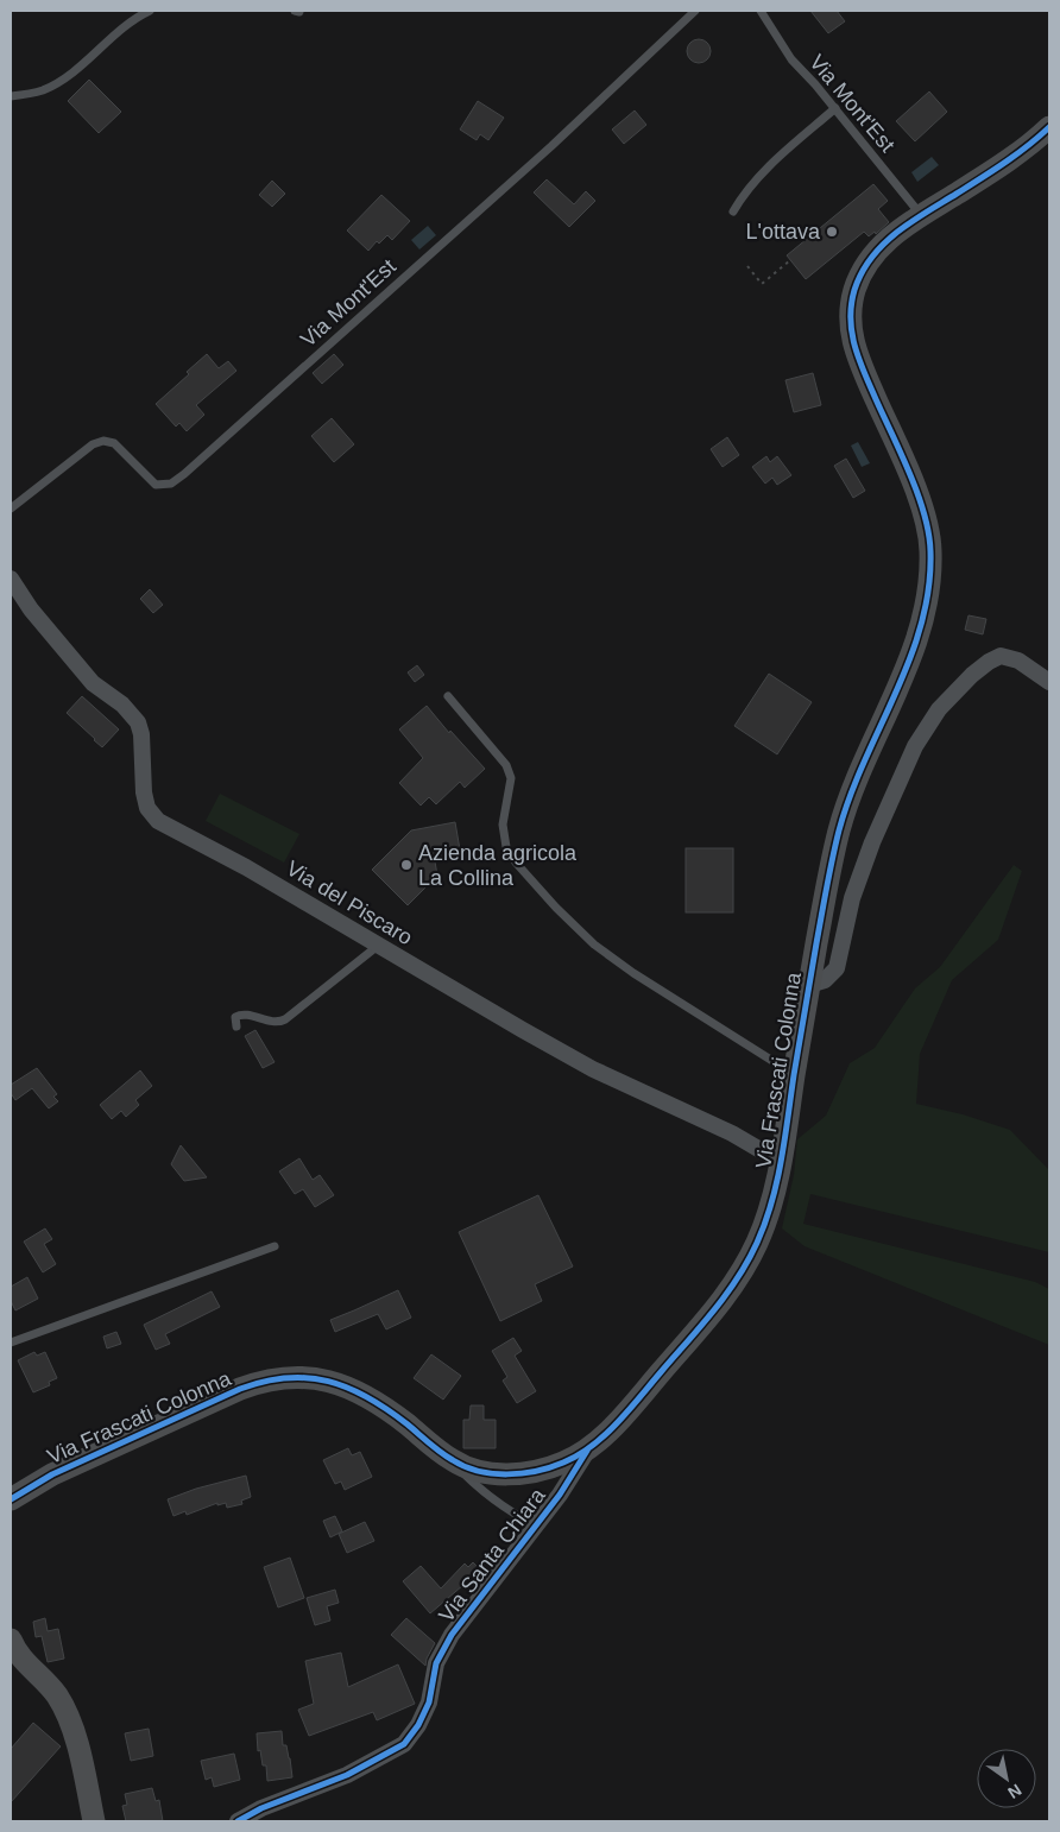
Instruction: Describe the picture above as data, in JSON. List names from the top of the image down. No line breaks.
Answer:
{"streets":{"street":["Via del Piscaro","Via Frascati Colonna","Via Santa Chiara"],"lane":["Via Mont'Est"]},"crossings":[["Via Mont'Est","Via Frascati Colonna"],["Via del Piscaro","Via Frascati Colonna"],["Via Frascati Colonna","Via Santa Chiara"]],"places":["L'ottava","Azienda agricola La Collina"],"north":"bottom right"}
